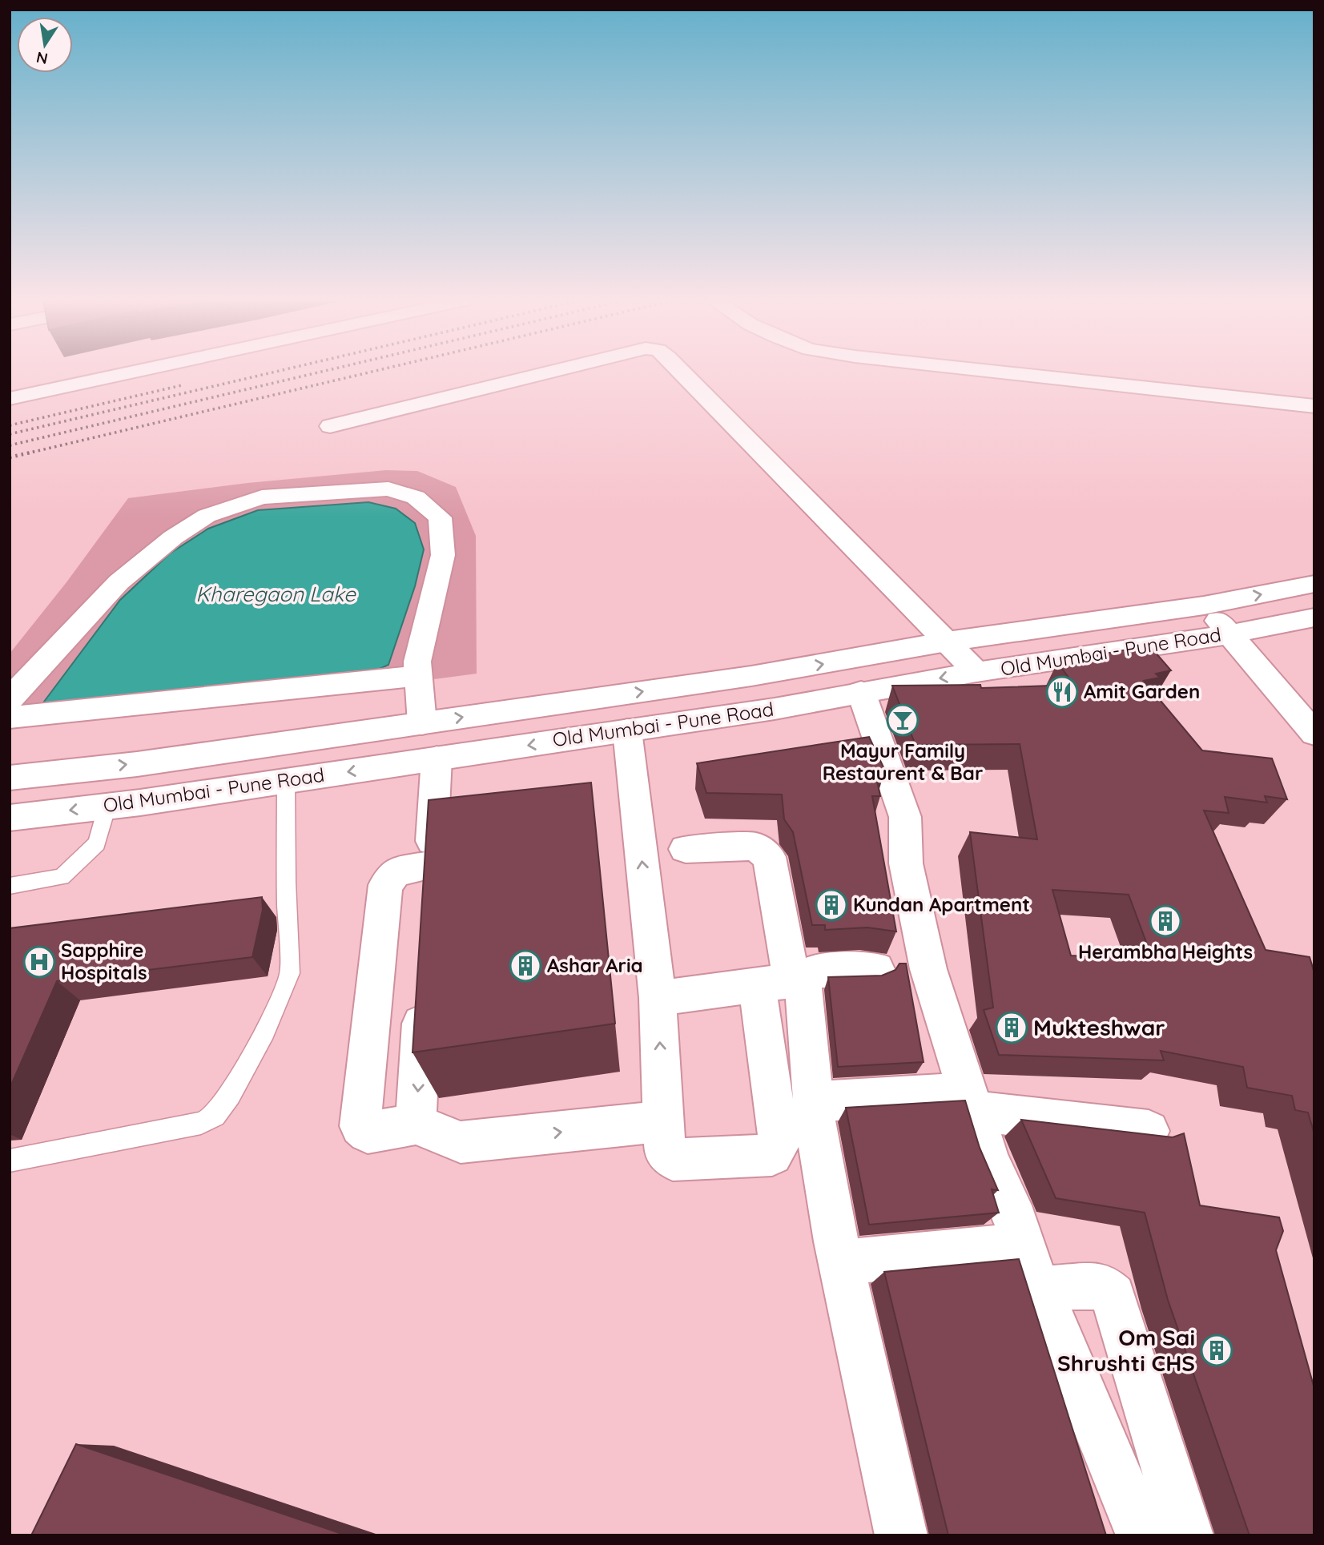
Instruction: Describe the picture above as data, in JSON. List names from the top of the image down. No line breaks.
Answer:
{"streets":{"street":["Old Mumbai - Pune Road"]},"water":["Kharegaon Lake"],"places":{"restaurant":["Amit Garden"],"bar":["Mayur Family Restaurent & Bar"],"building":["Kundan Apartment","Herambha Heights","Ashar Aria","Mukteshwar","Om Sai Shrushti CHS"],"hospital":["Sapphire Hospitals"]},"north":"bottom"}
